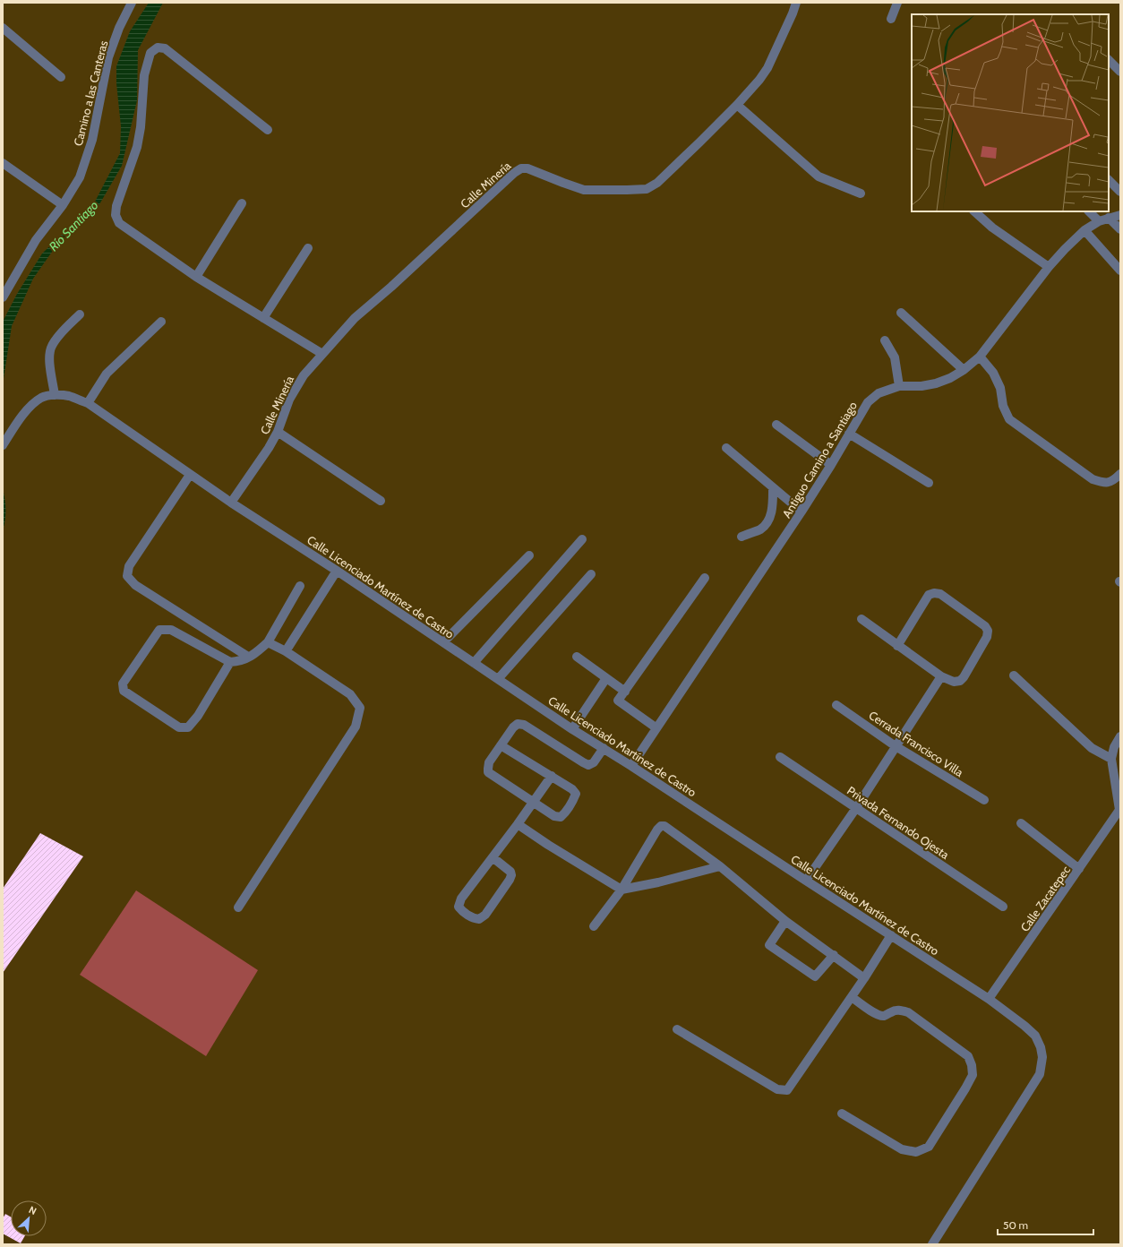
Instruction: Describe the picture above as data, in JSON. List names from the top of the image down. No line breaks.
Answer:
{"streets":{"street":["Camino a las Canteras","Calle Minería","Antiguo Camino a Santiago","Calle Licenciado Martínez de Castro","Cerrada Francisco Villa","Privada Fernando Ojesta","Calle Zacatepec"]},"crossings":[["Calle Minería","Calle Licenciado Martínez de Castro"],["Antiguo Camino a Santiago","Calle Licenciado Martínez de Castro"],["Calle Licenciado Martínez de Castro","Calle Zacatepec"]],"water":["Río Santiago"],"scale_bar":"50 m","north":"top right"}
